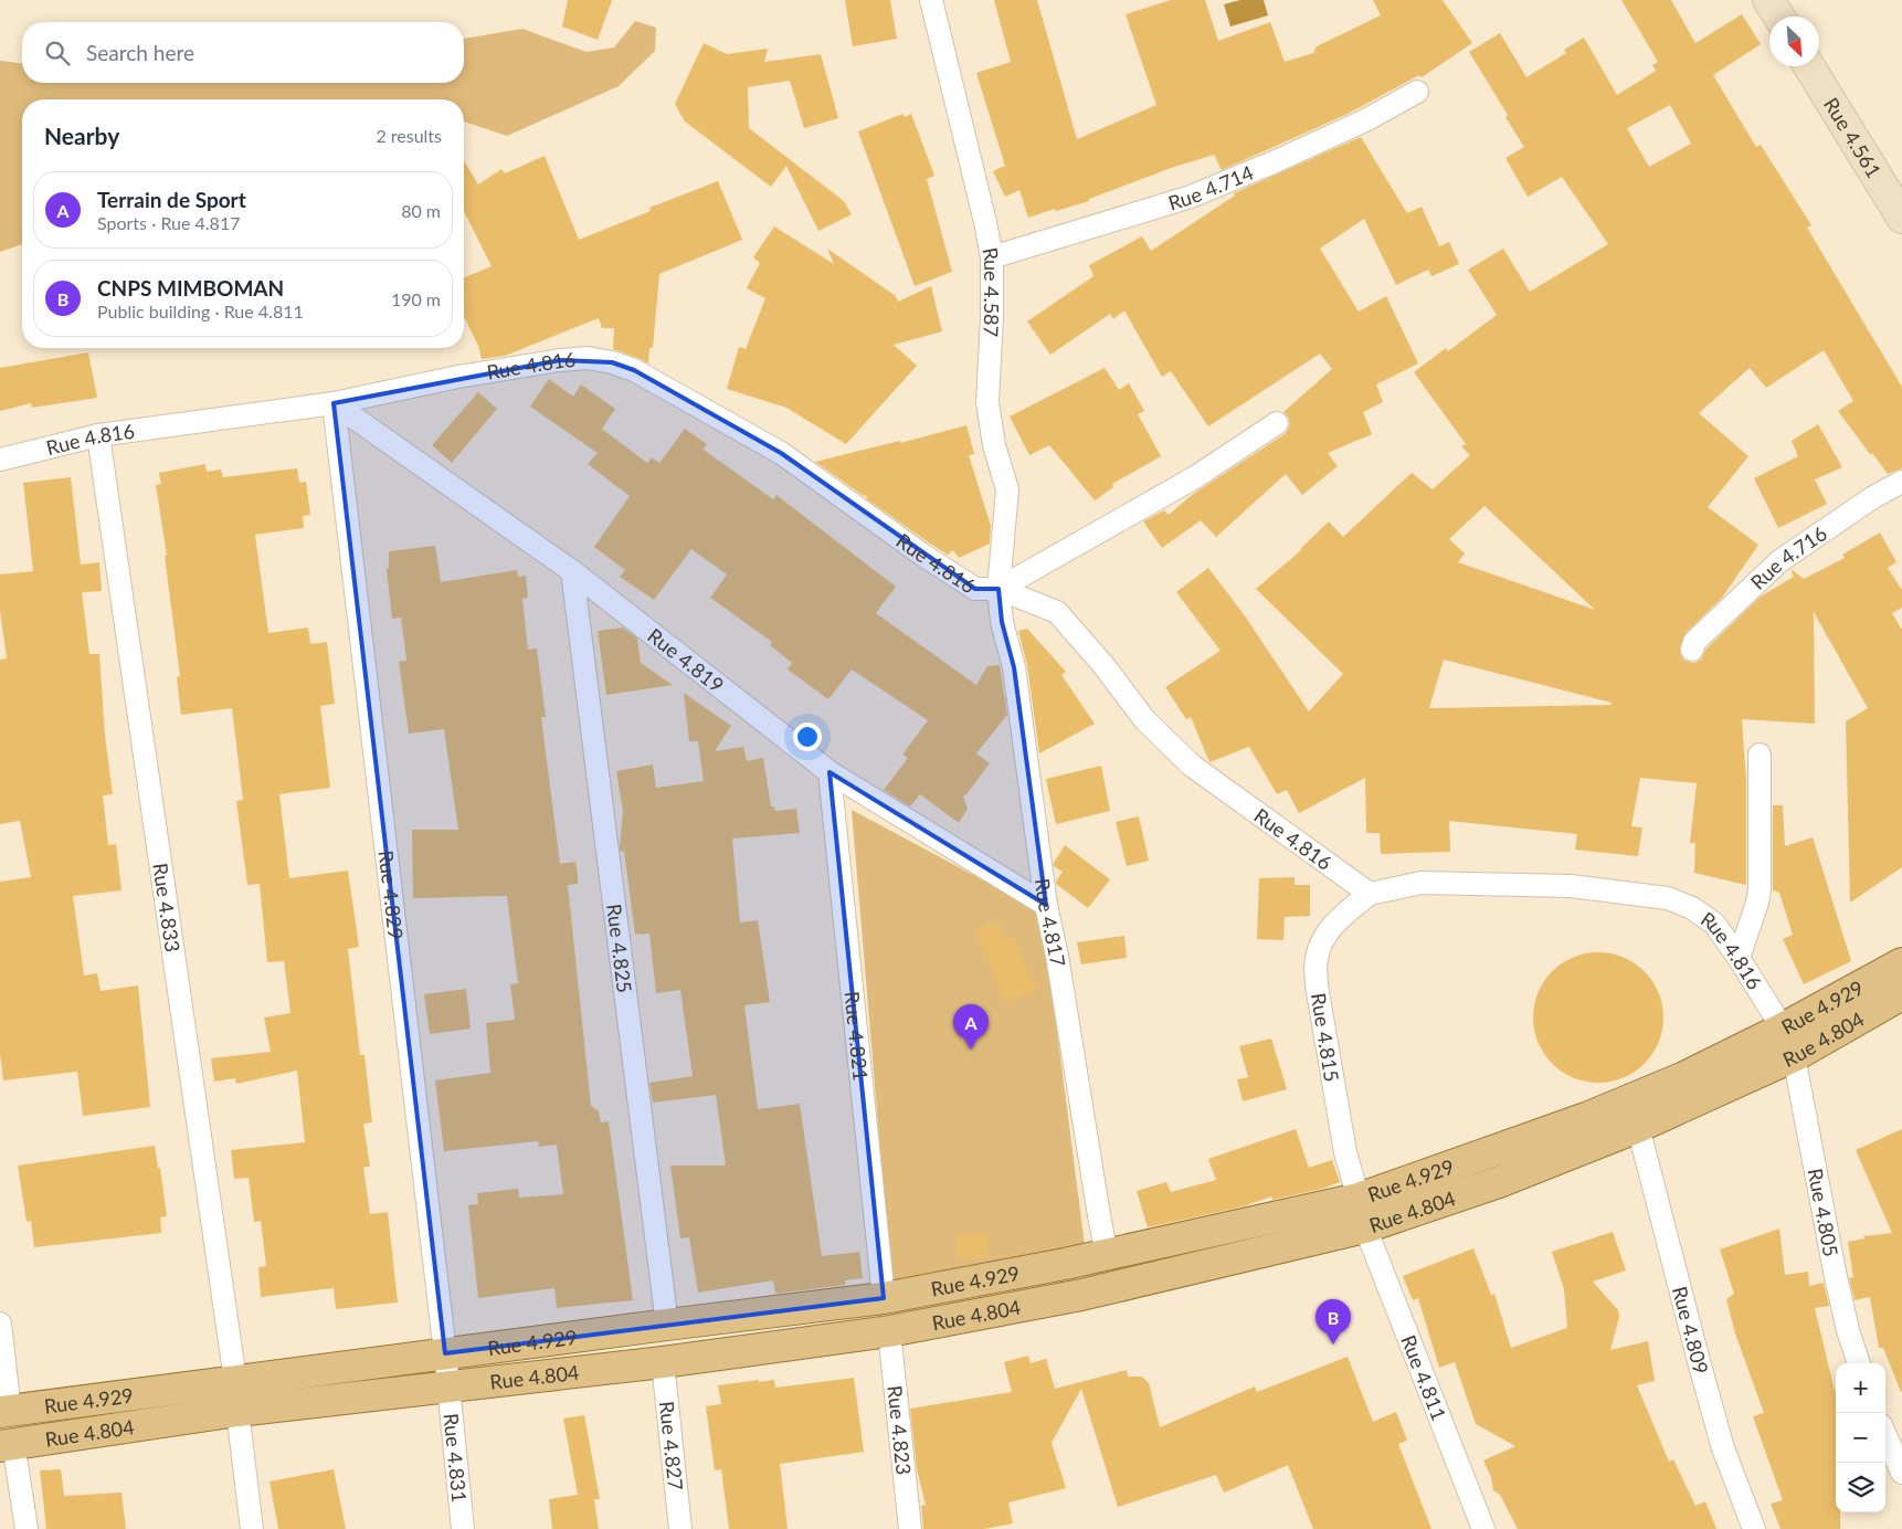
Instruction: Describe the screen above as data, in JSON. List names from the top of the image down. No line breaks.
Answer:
{"streets":{"main road":["Rue 4.561","Rue 4.929","Rue 4.804"],"street":["Rue 4.714","Rue 4.587","Rue 4.816","Rue 4.716","Rue 4.819","Rue 4.829","Rue 4.833","Rue 4.817","Rue 4.825","Rue 4.821","Rue 4.815","Rue 4.805","Rue 4.809","Rue 4.811","Rue 4.823","Rue 4.827","Rue 4.831"]},"crossings":[["Rue 4.714","Rue 4.587"],["Rue 4.587","Rue 4.816"],["Rue 4.587","Rue 4.817"],["Rue 4.816","Rue 4.819"],["Rue 4.816","Rue 4.829"],["Rue 4.816","Rue 4.833"],["Rue 4.816","Rue 4.817"],["Rue 4.816","Rue 4.929"],["Rue 4.816","Rue 4.815"],["Rue 4.819","Rue 4.829"],["Rue 4.819","Rue 4.817"],["Rue 4.819","Rue 4.825"],["Rue 4.819","Rue 4.821"],["Rue 4.829","Rue 4.929"],["Rue 4.829","Rue 4.804"],["Rue 4.829","Rue 4.831"],["Rue 4.833","Rue 4.929"],["Rue 4.817","Rue 4.929"],["Rue 4.825","Rue 4.929"],["Rue 4.929","Rue 4.821"],["Rue 4.929","Rue 4.815"],["Rue 4.804","Rue 4.805"],["Rue 4.804","Rue 4.809"],["Rue 4.804","Rue 4.811"],["Rue 4.804","Rue 4.823"],["Rue 4.804","Rue 4.827"],["Rue 4.804","Rue 4.831"]],"north":"bottom right","page":{"search":"Search here","heading":["Nearby","2 results"],"list":[{"mark":"A","name":"Terrain de Sport","note":"Sports · Rue 4.817","value":"80 m"},{"mark":"B","name":"CNPS MIMBOMAN","note":"Public building · Rue 4.811","value":"190 m"}],"pins":["A","B"],"map_buttons":["+","−"]}}
